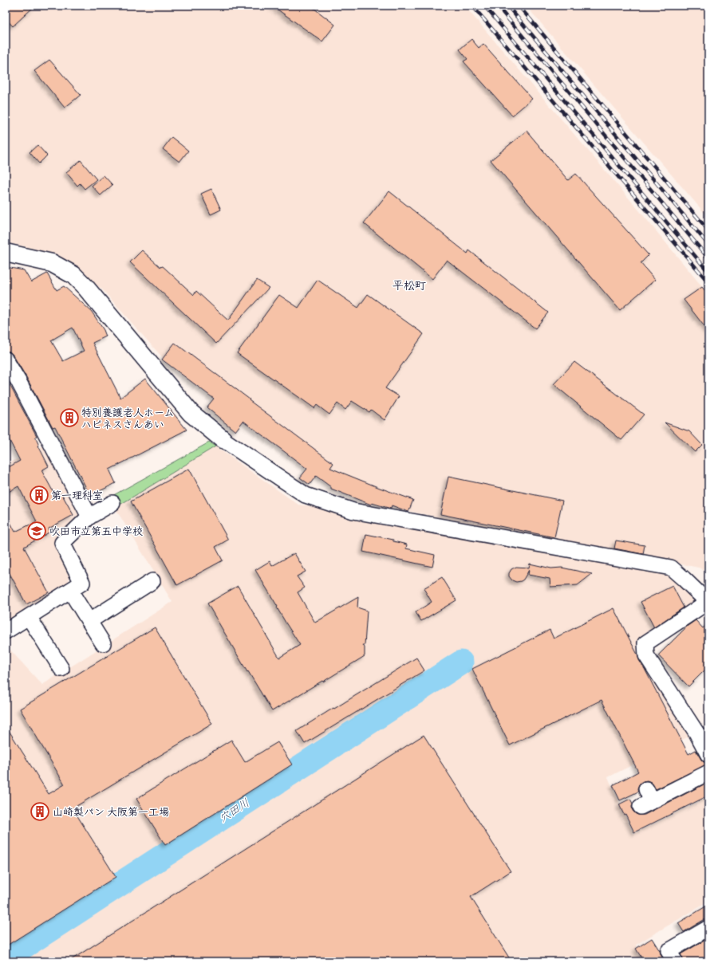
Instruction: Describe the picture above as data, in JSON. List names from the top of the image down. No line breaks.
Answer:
{"districts":["平松町"],"water":["穴田川"],"places":{"building":["特別養護老人ホーム ハピネスさんあい","第一理科室","山崎製パン 大阪第一工場"],"school or university":["吹田市立第五中学校"]}}
